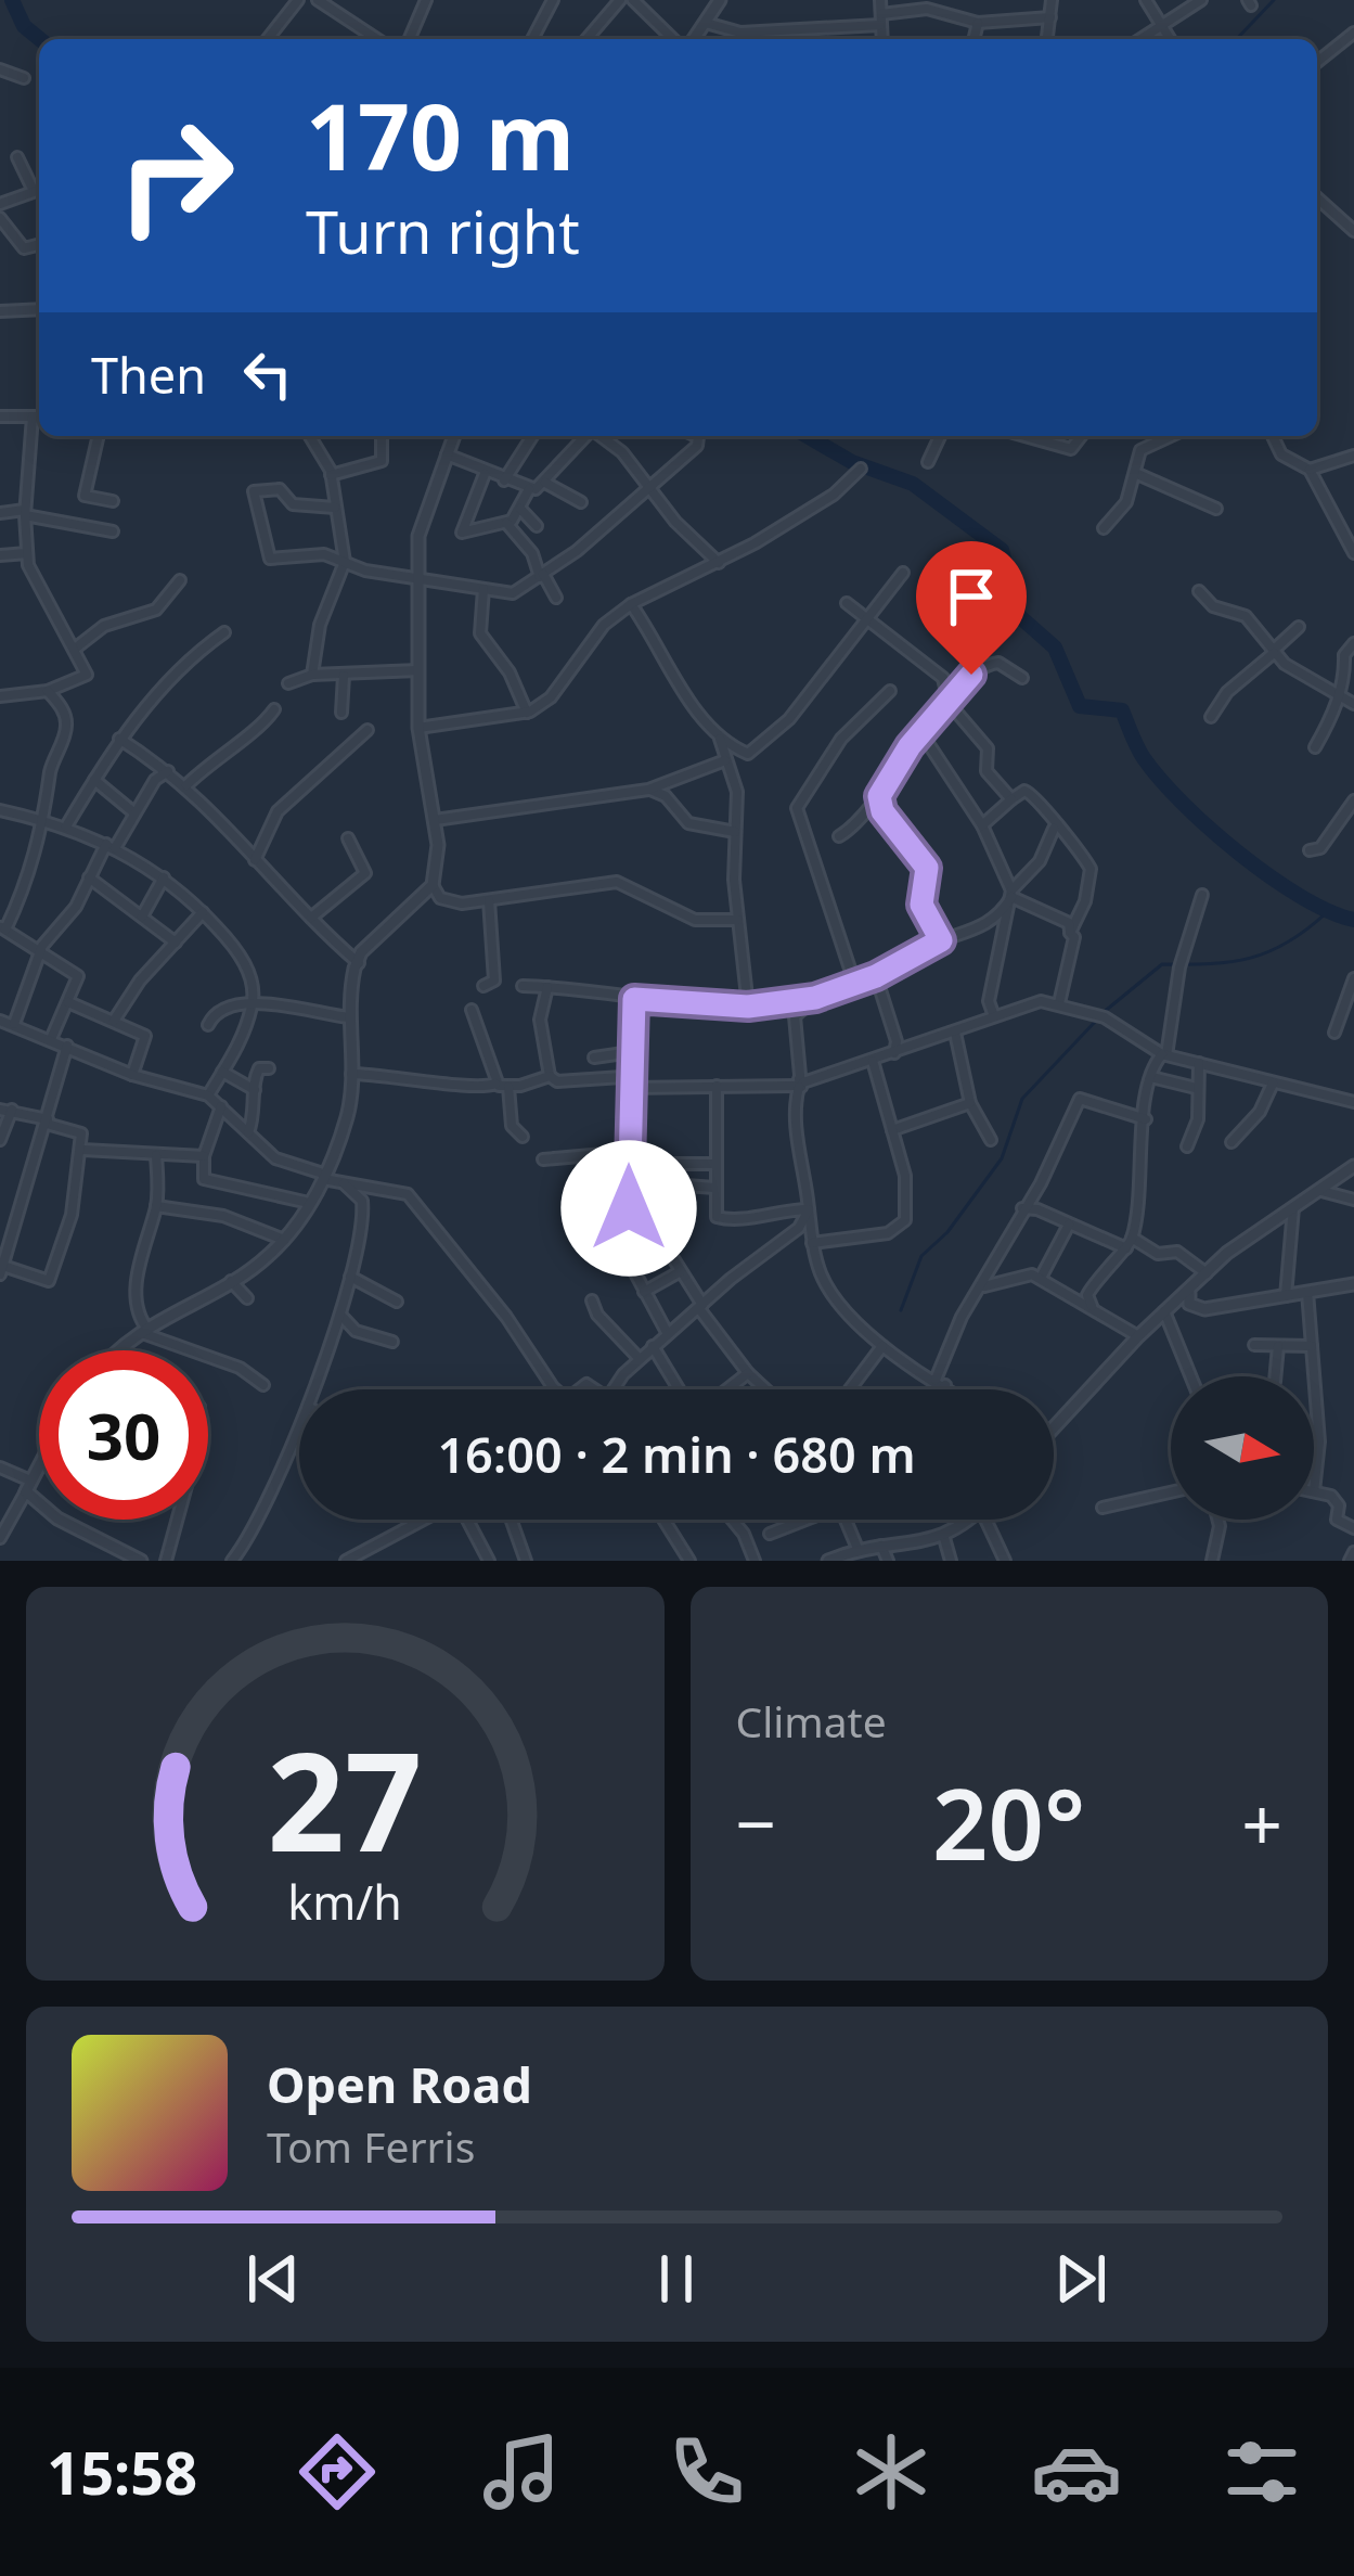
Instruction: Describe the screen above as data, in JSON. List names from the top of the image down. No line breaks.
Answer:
{"north":"right","page":{"turn":["170 m","Turn right"],"then":"Then","limit":"30","trip":"16:00 · 2 min · 680 m","tile":"Climate","heat":["−","20°","+"],"song":["Open Road","Tom Ferris"],"tabs":"15:58","gauge":["27","km/h"]}}
